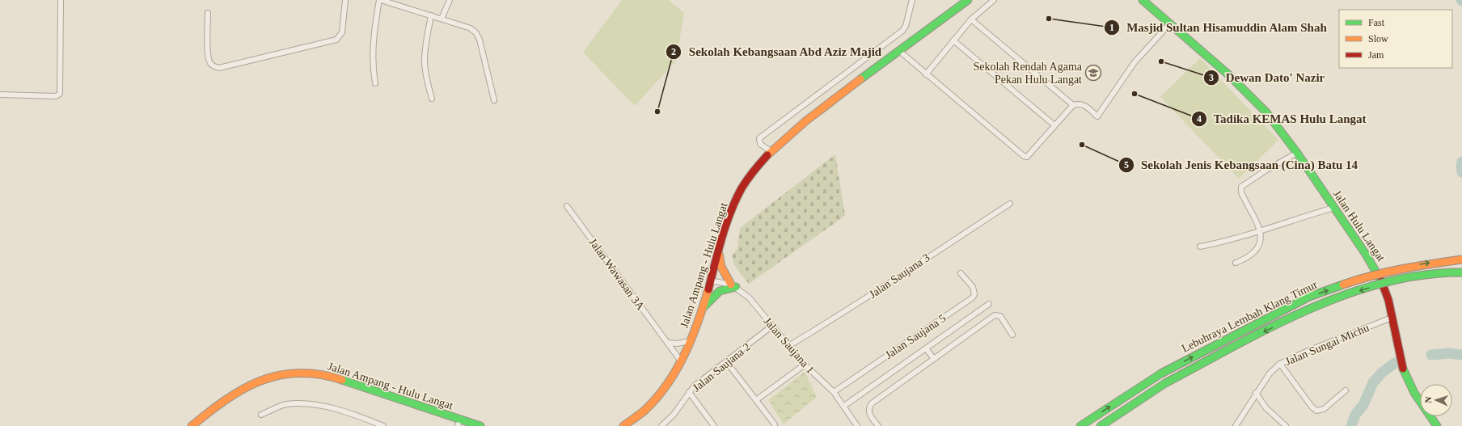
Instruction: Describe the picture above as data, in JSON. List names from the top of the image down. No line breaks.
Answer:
{"streets":{"main road":["Jalan Hulu Langat","Jalan Ampang - Hulu Langat","Lebuhraya Lembah Klang Timur"],"street":["Jalan Wawasan 3A","Jalan Saujana 3","Jalan Saujana 5","Jalan Sungai Michu","Jalan Saujana 1","Jalan Saujana 2"]},"crossings":[["Jalan Hulu Langat","Jalan Sungai Michu"],["Jalan Ampang - Hulu Langat","Jalan Wawasan 3A"],["Jalan Ampang - Hulu Langat","Jalan Saujana 1"],["Jalan Saujana 3","Jalan Saujana 1"],["Jalan Saujana 5","Jalan Saujana 1"],["Jalan Saujana 1","Jalan Saujana 2"]],"places":{"other":["Masjid Sultan Hisamuddin Alam Shah","Dewan Dato' Nazir","Tadika KEMAS Hulu Langat","Sekolah Kebangsaan Abd Aziz Majid","Sekolah Jenis Kebangsaan (Cina) Batu 14"],"school or university":["Sekolah Rendah Agama Pekan Hulu Langat"]},"legend":["Fast","Slow","Jam"],"north":"left"}
